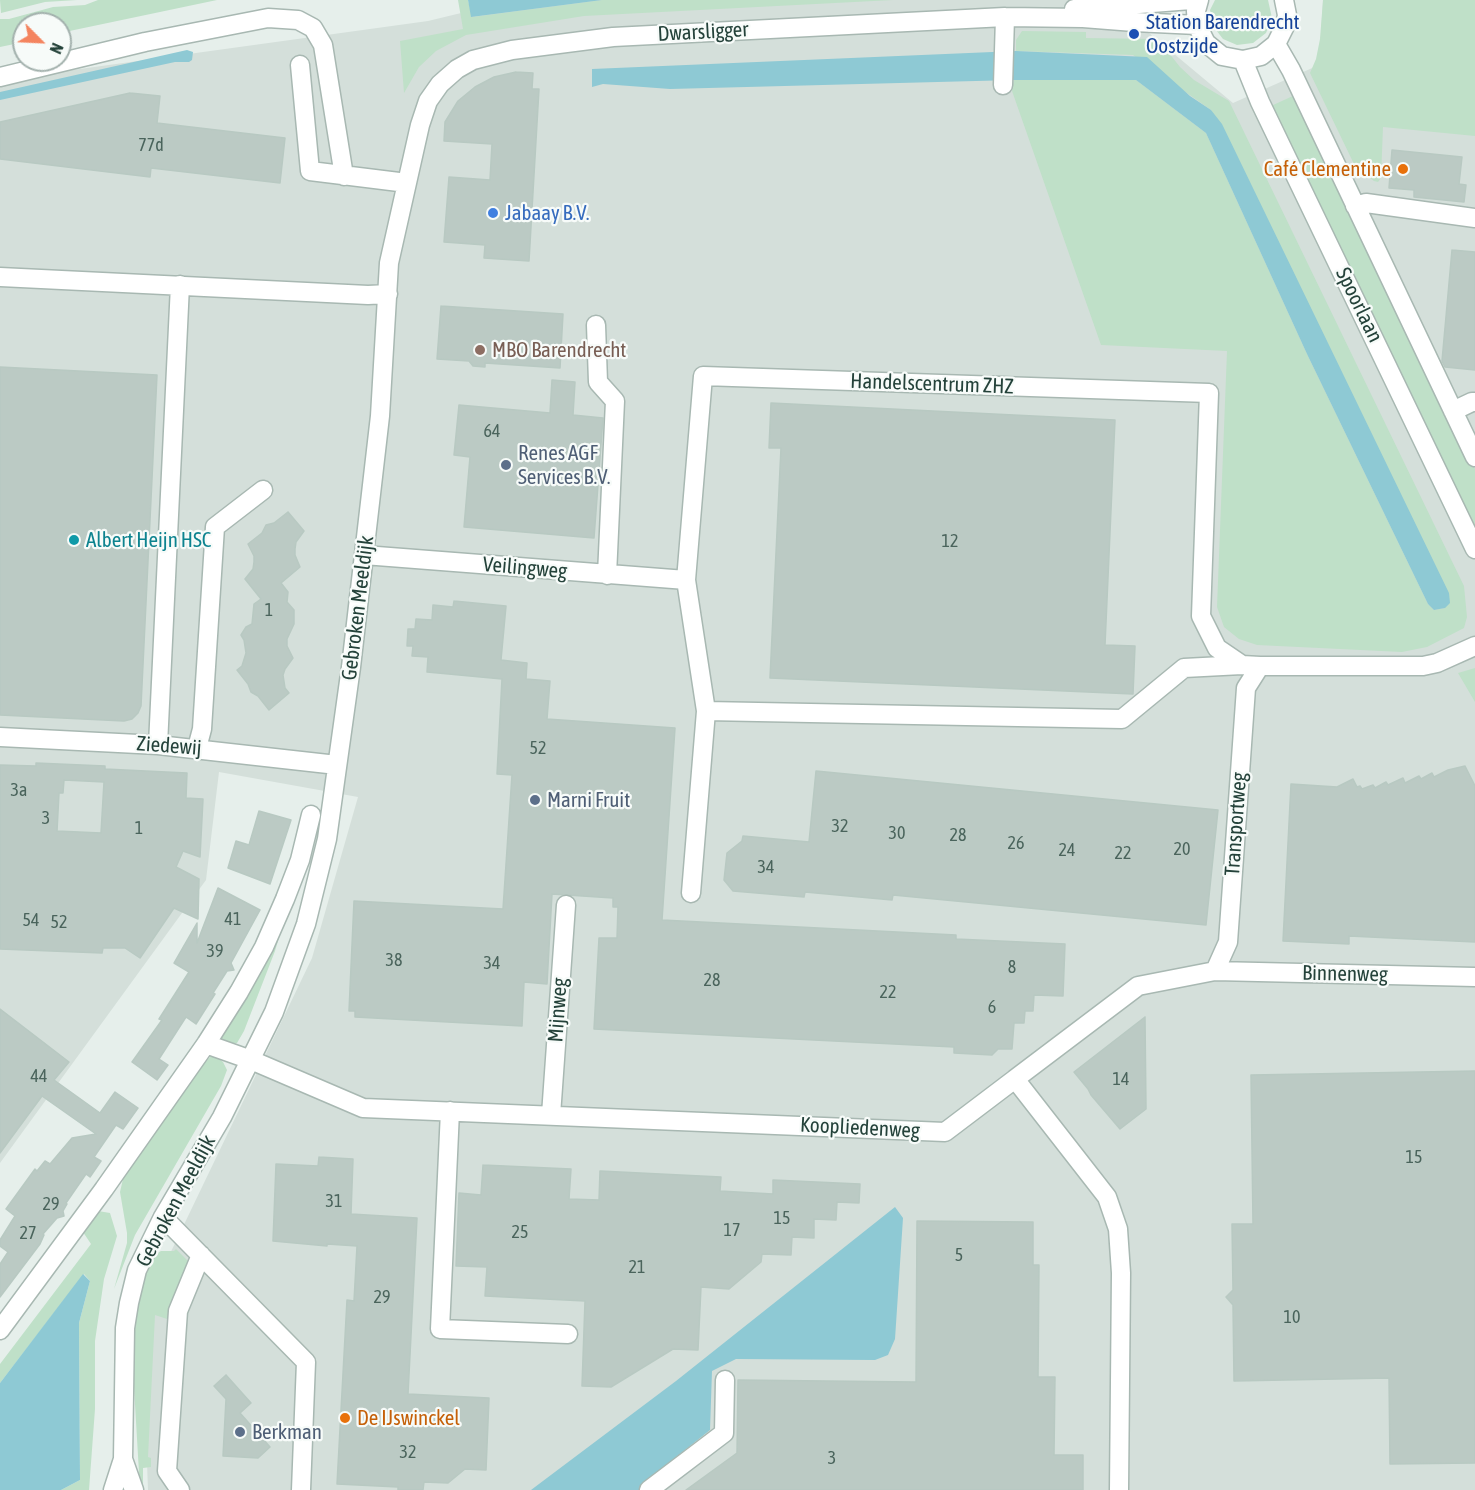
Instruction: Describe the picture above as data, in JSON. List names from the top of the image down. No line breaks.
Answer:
{"streets":{"street":["Dwarsligger","Spoorlaan","Handelscentrum ZHZ","Veilingweg","Gebroken Meeldijk","Ziedewij","Transportweg","Binnenweg","Mijnweg","Koopliedenweg"]},"crossings":[["Dwarsligger","Gebroken Meeldijk"],["Handelscentrum ZHZ","Veilingweg"],["Handelscentrum ZHZ","Transportweg"],["Veilingweg","Gebroken Meeldijk"],["Gebroken Meeldijk","Ziedewij"],["Gebroken Meeldijk","Koopliedenweg"],["Transportweg","Binnenweg"],["Mijnweg","Koopliedenweg"]],"places":["Station Barendrecht Oostzijde","Café Clementine","Jabaay B.V.","MBO Barendrecht","Renes AGF Services B.V.","Albert Heijn HSC","Marni Fruit","De IJswinckel","Berkman"],"house_numbers":["77d","64","12","1","52","3a","3","32","1","30","28","26","20","24","22","34","41","54","52","39","38","34","8","28","22","6","44","14","15","31","29","15","17","25","27","5","21","29","10","32","3"],"north":"bottom right"}
